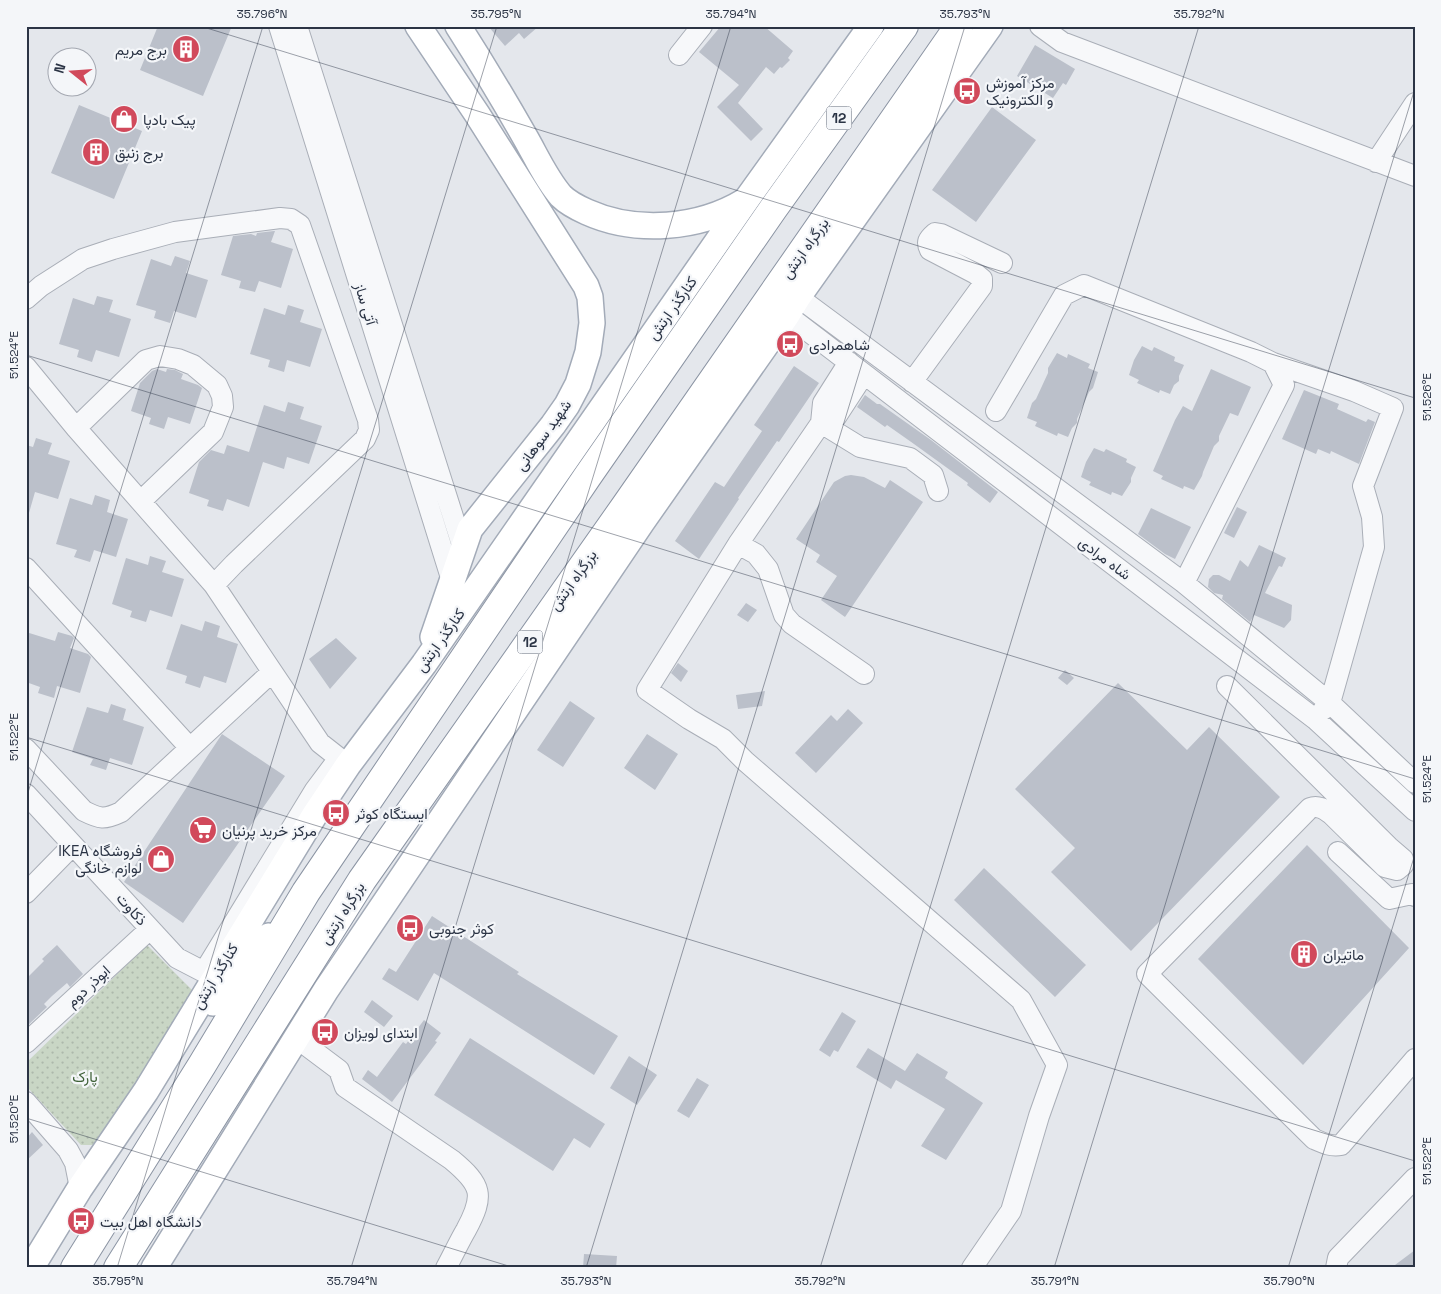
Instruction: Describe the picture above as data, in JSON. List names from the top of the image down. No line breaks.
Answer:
{"streets":{"highway":["12","بزرگراه ارتش"],"main road":["کنارگذر ارتش","شهید سوهانی"],"street":["آتی ساز","شاه مرادی","ذکاوت","ابوذر دوم"]},"crossings":[["آتی ساز","شهید سوهانی"],["کنارگذر ارتش","شهید سوهانی"],["کنارگذر ارتش","ذکاوت"],["ذکاوت","ابوذر دوم"]],"parks":["پارک"],"places":{"building":["برج مریم","برج زنبق","ماتیران"],"bus stop":["مرکز آموزش و الکترونیک","شاهمرادی","ایستگاه کوثر","کوثر جنوبی","ابتدای لویزان","دانشگاه اهل بیت"],"shop":["پیک بادپا","IKEA فروشگاه لوازم خانگی"],"supermarket":["مرکز خرید پرنیان"]},"north":"left","coordinates":["35.796°N","35.795°N","35.794°N","35.793°N","35.792°N","51.524°E","51.526°E","51.522°E","51.520°E","35.791°N","35.790°N"]}
